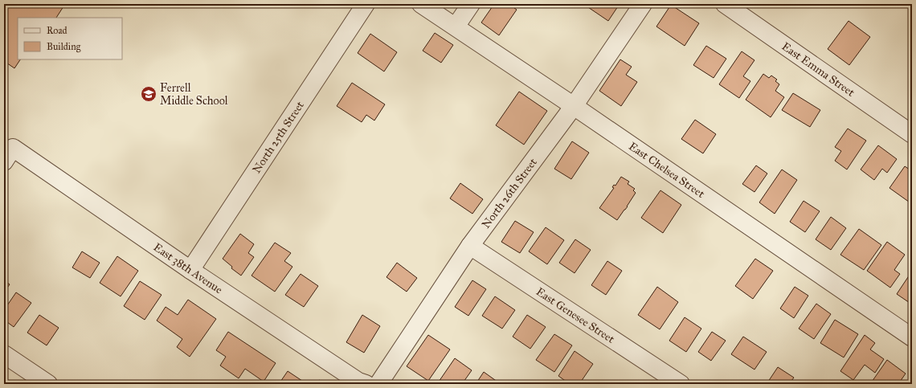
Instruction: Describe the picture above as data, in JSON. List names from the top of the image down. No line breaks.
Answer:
{"streets":{"street":["East Emma Street","North 25th Street","East Chelsea Street","North 26th Street","East 38th Avenue","East Genesee Street"]},"crossings":[["North 25th Street","East 38th Avenue"],["East Chelsea Street","North 26th Street"],["North 26th Street","East Genesee Street"]],"places":{"school or university":["Ferrell Middle School"]},"legend":["Road","Building"]}
